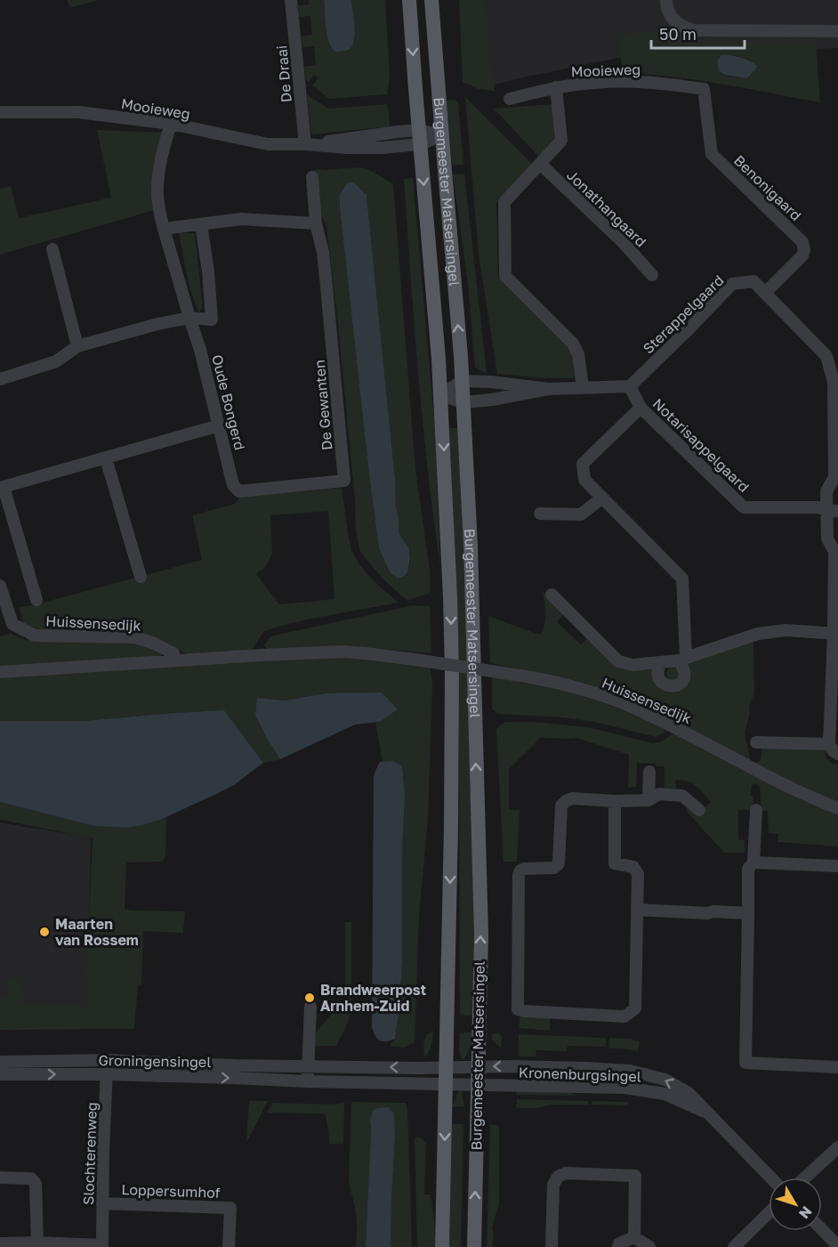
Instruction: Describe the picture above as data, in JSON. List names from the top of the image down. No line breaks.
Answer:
{"streets":{"main road":["Burgemeester Matsersingel"],"street":["Mooieweg","De Draai","Benonigaard","Jonathangaard","Sterappelgaard","Oude Bongerd","De Gewanten","Notarisappelgaard","Huissensedijk","Groningensingel","Kronenburgsingel","Slochterenweg","Loppersumhof"]},"crossings":[["Mooieweg","De Draai"],["Mooieweg","Benonigaard"],["Mooieweg","Burgemeester Matsersingel"],["Mooieweg","Oude Bongerd"],["Benonigaard","Sterappelgaard"],["Burgemeester Matsersingel","Groningensingel"],["Burgemeester Matsersingel","Kronenburgsingel"],["Sterappelgaard","Notarisappelgaard"],["Oude Bongerd","De Gewanten"],["Groningensingel","Kronenburgsingel"],["Groningensingel","Slochterenweg"],["Slochterenweg","Loppersumhof"]],"places":["Maarten van Rossem","Brandweerpost Arnhem-Zuid"],"scale_bar":"50 m","north":"bottom right"}
